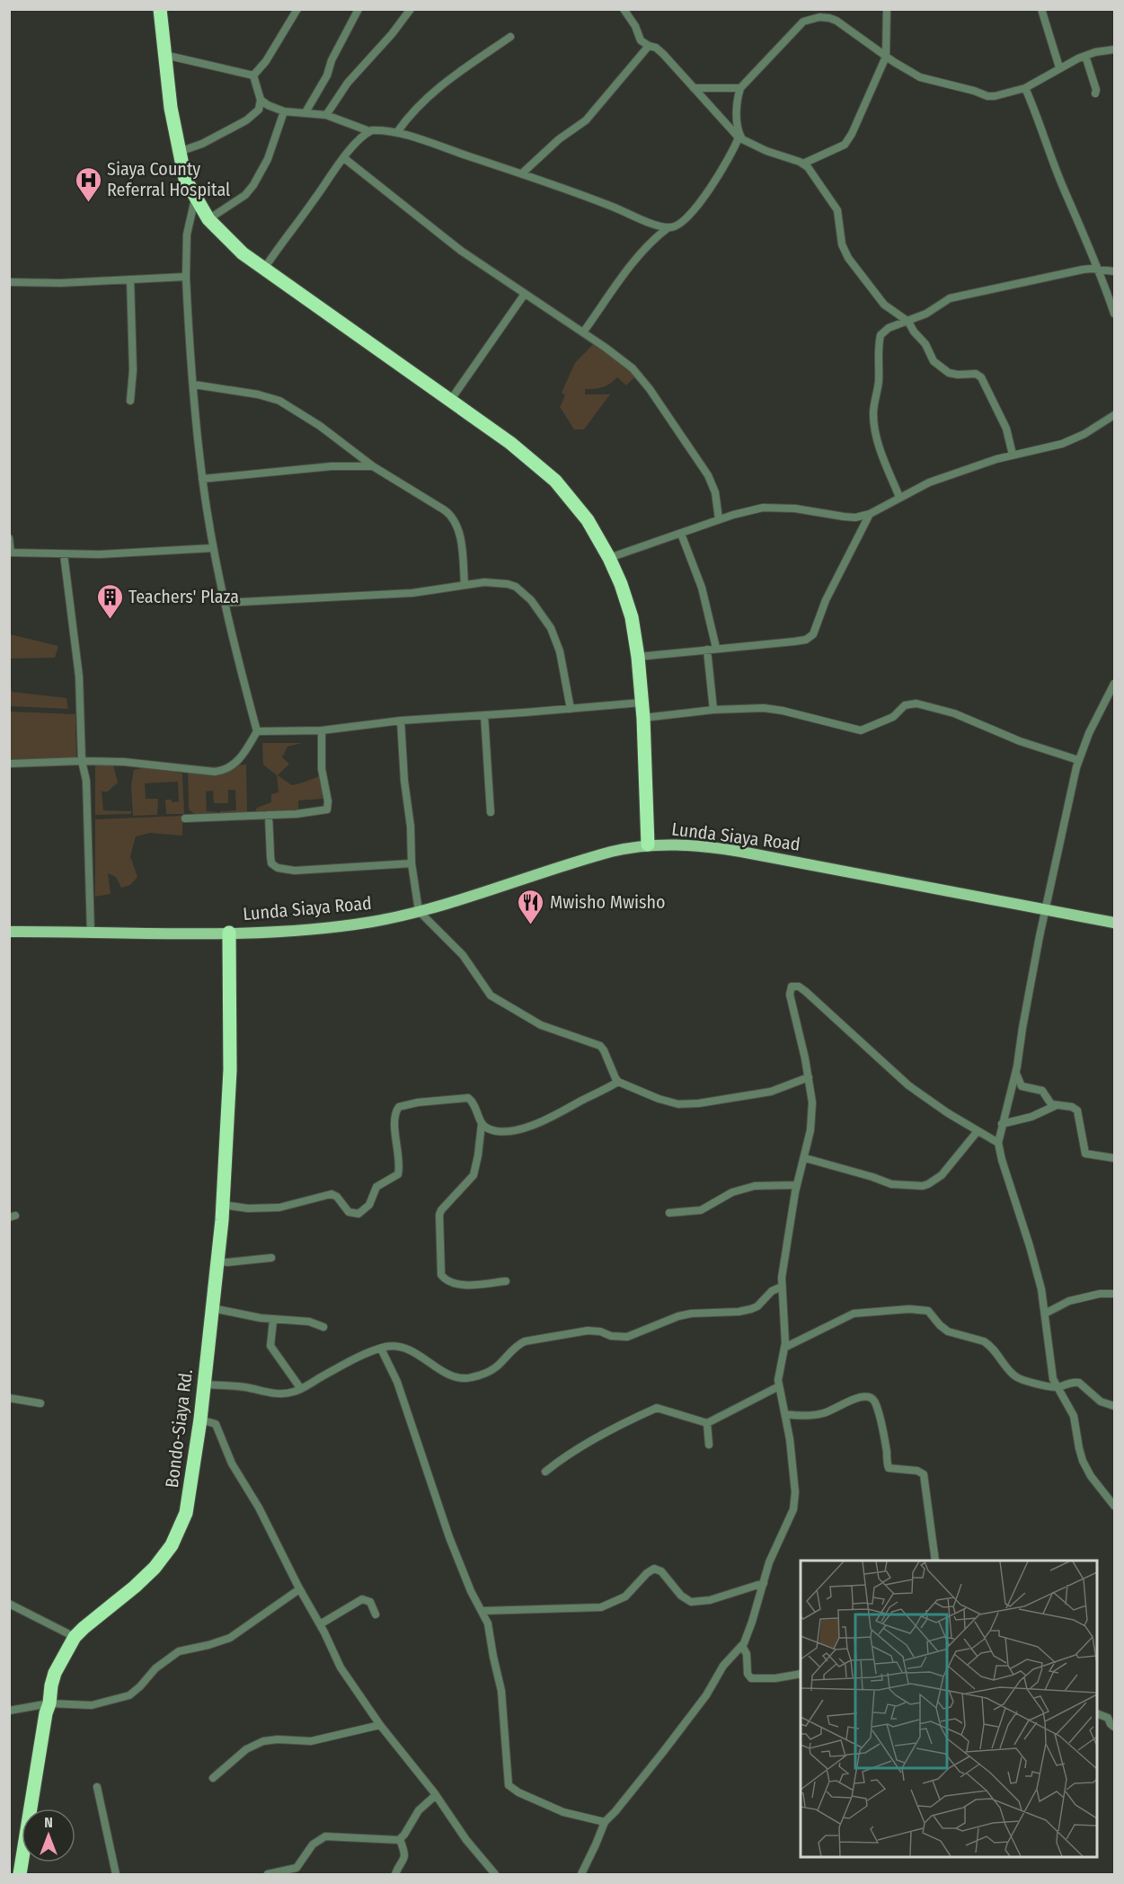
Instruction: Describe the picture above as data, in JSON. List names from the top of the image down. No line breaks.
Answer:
{"streets":{"highway":["Bondo-Siaya Rd."],"main road":["Lunda Siaya Road"]},"crossings":[["Lunda Siaya Road","Bondo-Siaya Rd."]],"places":{"hospital":["Siaya County Referral Hospital"],"building":["Teachers' Plaza"],"restaurant":["Mwisho Mwisho"]},"north":"top"}
